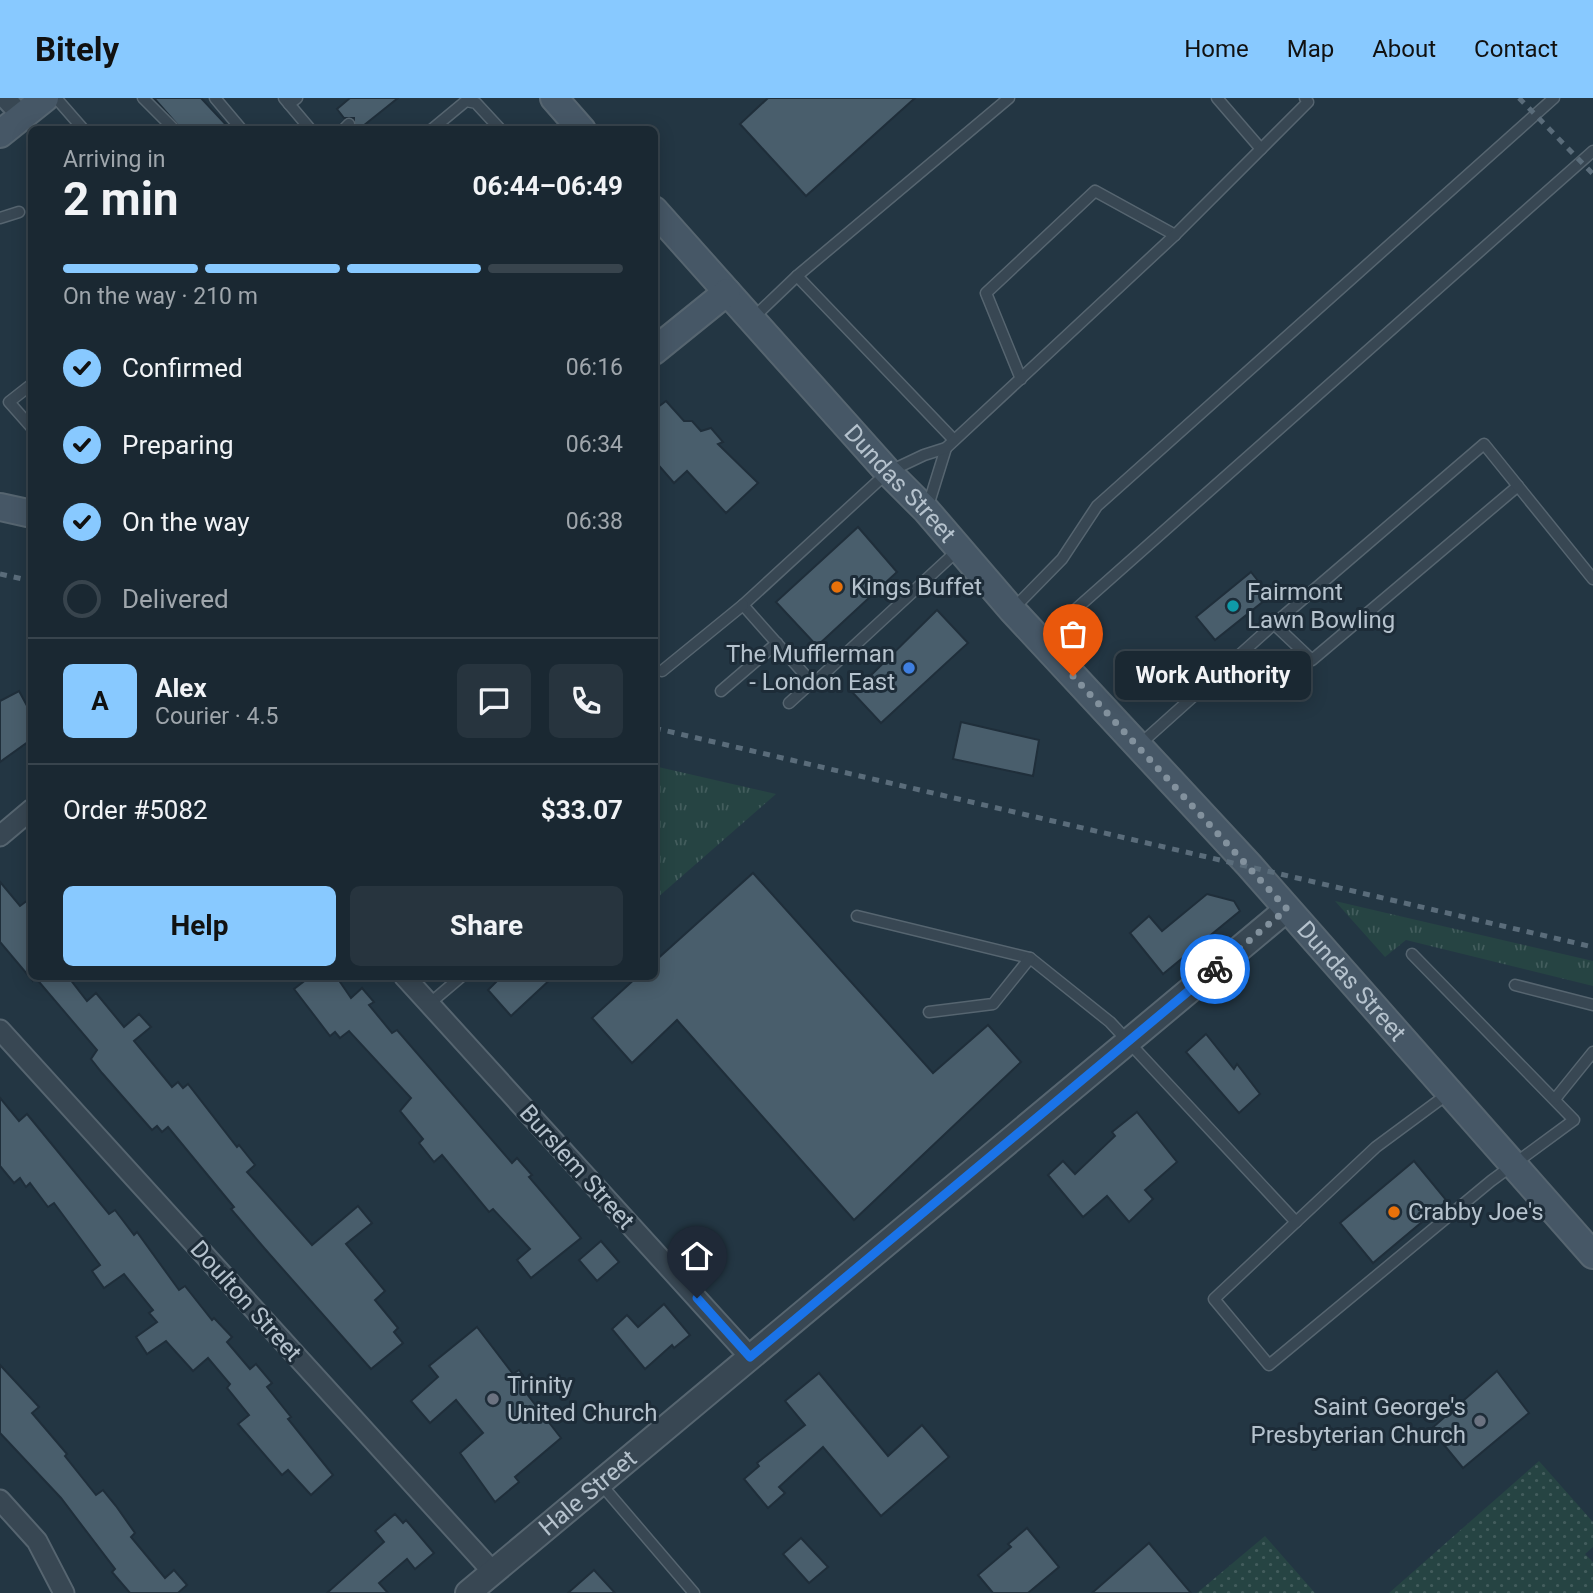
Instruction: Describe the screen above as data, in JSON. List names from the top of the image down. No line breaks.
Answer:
{"streets":{"main road":["Dundas Street"],"street":["Burslem Street","Doulton Street","Hale Street"]},"crossings":[["Dundas Street","Hale Street"],["Burslem Street","Hale Street"],["Doulton Street","Hale Street"]],"places":["Kings Buffet","Fairmont Lawn Bowling","The Mufflerman - London East","Work Authority","Crabby Joe's","Trinity United Church","Saint George's Presbyterian Church"],"page":{"header":"Bitely","nav":["Home","Map","About","Contact"],"heading":["2 min","Arriving in","06:44–06:49"],"panel":["Alex","Courier · 4.5","Order #5082","$33.07"],"bar":"On the way · 210 m","list":[["Confirmed","06:16"],["Preparing","06:34"],["On the way","06:38"],"Delivered"],"bubble":"Work Authority","round":"A","buttons":["Help","Share"]}}
